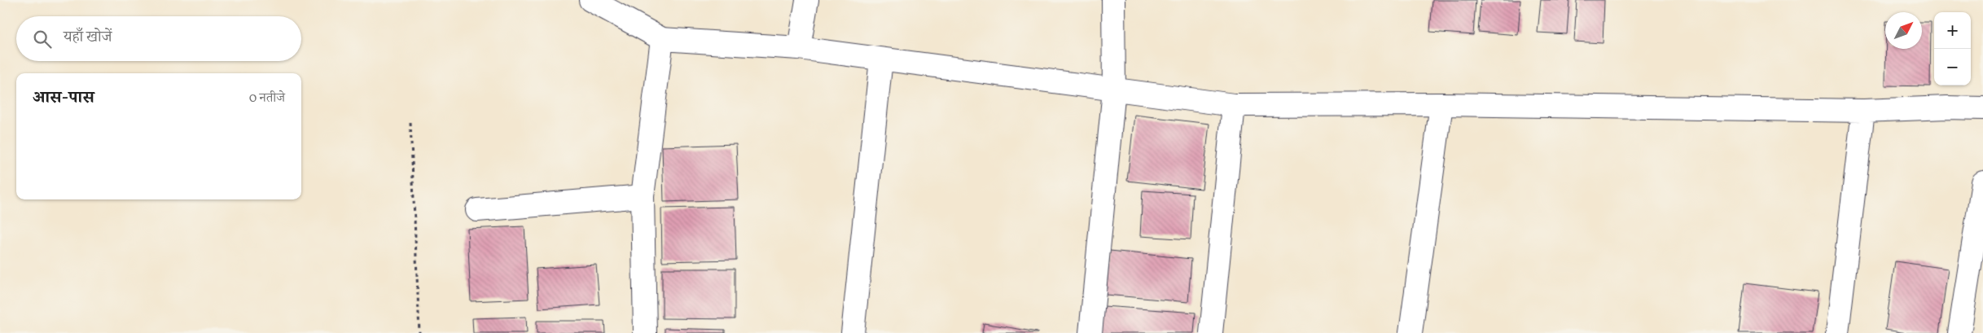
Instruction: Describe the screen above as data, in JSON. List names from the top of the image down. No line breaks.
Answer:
{"north":"top right","page":{"map_buttons":["+","−"],"search":"यहाँ खोजें","heading":["आस-पास","0 नतीजे"]}}
